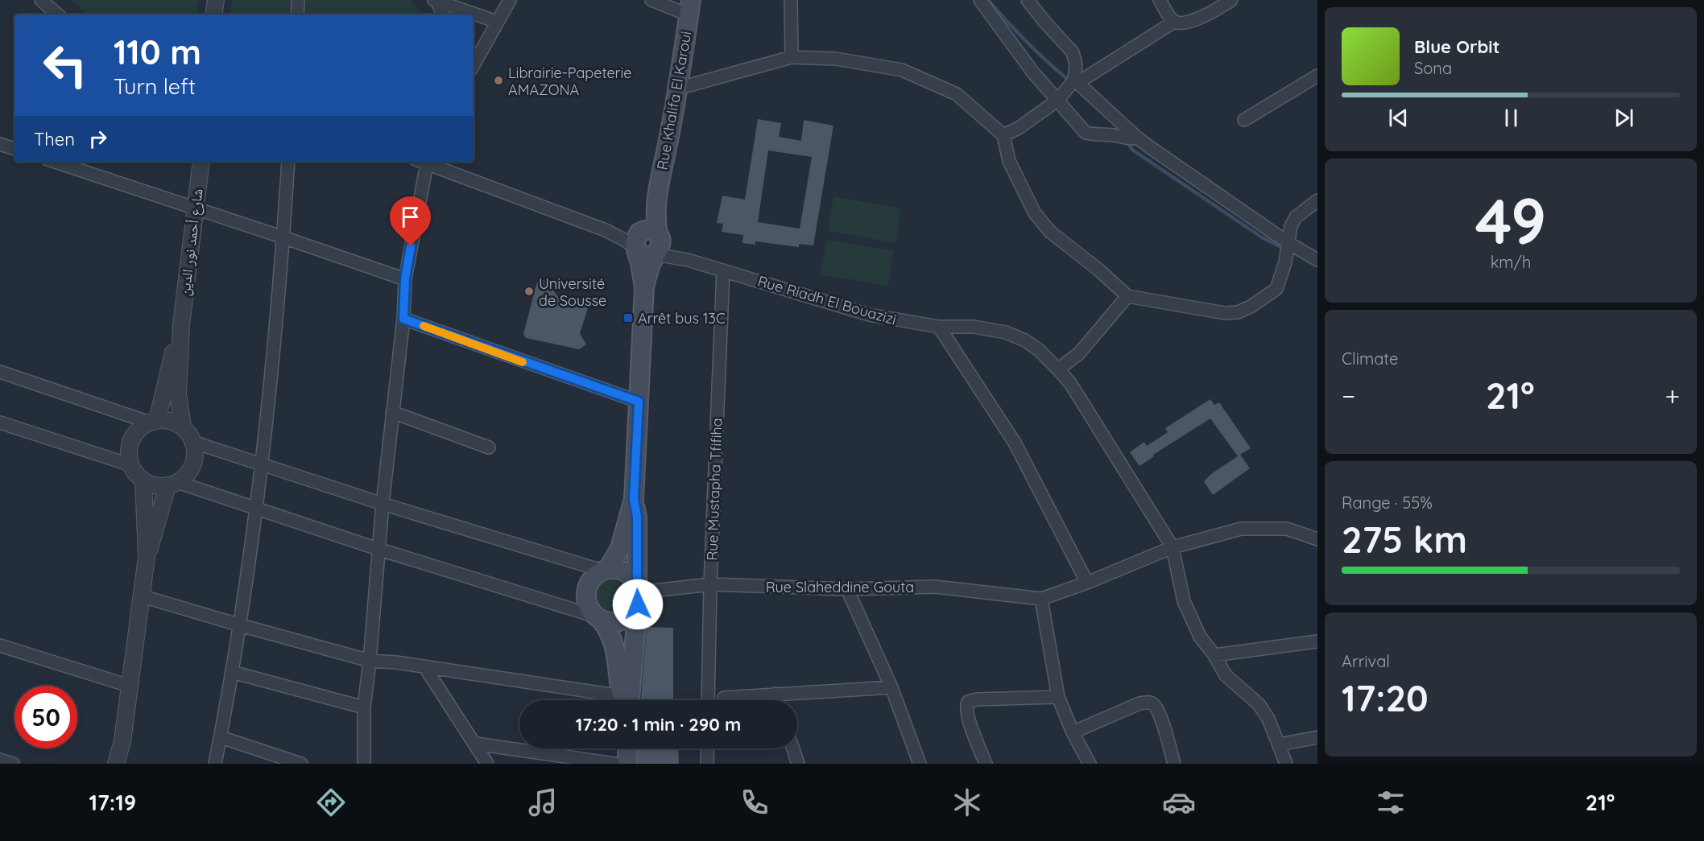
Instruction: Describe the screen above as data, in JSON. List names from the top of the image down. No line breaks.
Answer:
{"streets":{"main road":["Rue Khalifa El Karoui"],"street":["شارع أحمد نور الدين","Rue Riadh El Bouazizi","Rue Mustapha Tfifiha","Rue Slaheddine Gouta"]},"crossings":[["Rue Khalifa El Karoui","Rue Riadh El Bouazizi"],["Rue Khalifa El Karoui","Rue Slaheddine Gouta"],["Rue Riadh El Bouazizi","Rue Mustapha Tfifiha"],["Rue Mustapha Tfifiha","Rue Slaheddine Gouta"]],"places":{"other":["Librairie-Papeterie AMAZONA","Université de Sousse"],"transit":["Arrêt bus 13C"]},"page":{"turn":["110 m","Turn left"],"song":["Blue Orbit","Sona"],"then":"Then","tile":[["49","km/h"],"Climate",["Range · 55%","275 km"],["Arrival","17:20"]],"heat":["−","21°","+"],"limit":"50","trip":"17:20 · 1 min · 290 m","tabs":["17:19","21°"]}}
